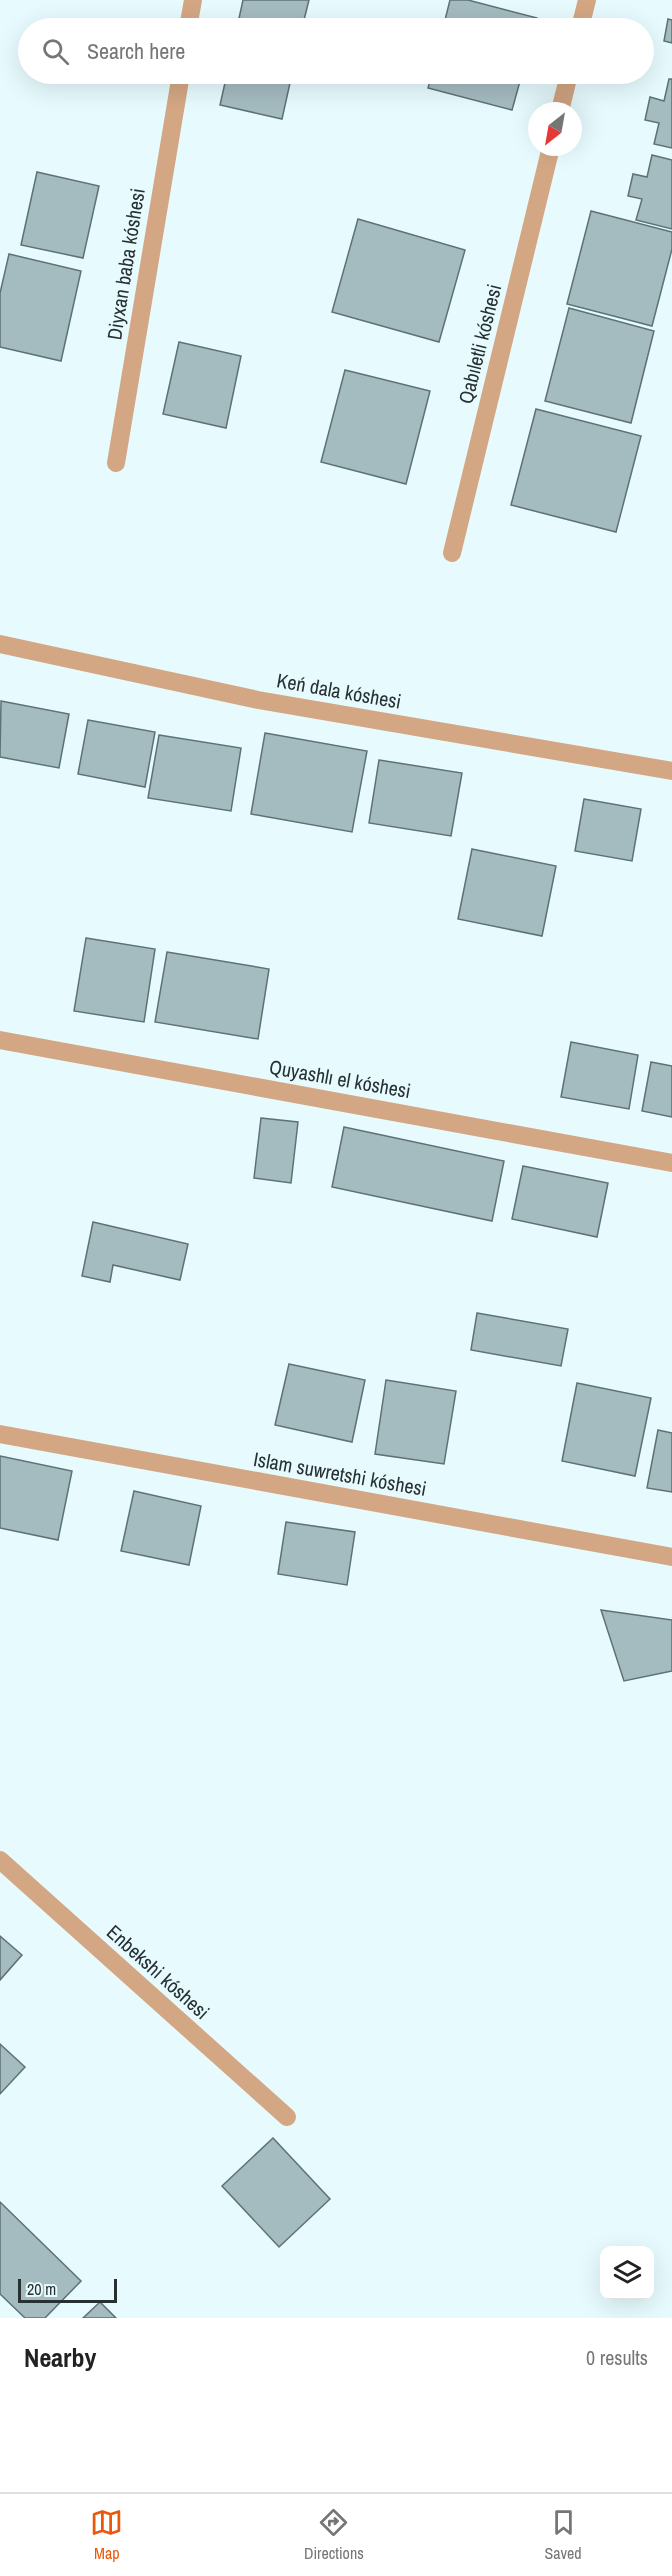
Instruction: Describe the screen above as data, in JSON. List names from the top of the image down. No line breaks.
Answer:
{"streets":{"street":["Diyxan baba kóshesi","Qabıletli kóshesi","Keń dala kóshesi","Quyashlı el kóshesi","Islam suwretshi kóshesi","Enbekshi kóshesi"]},"scale_bar":"20 m","north":"bottom left","page":{"search":"Search here","scale":"20 m","heading":["Nearby","0 results"],"nav":["Map","Directions","Saved"]}}
